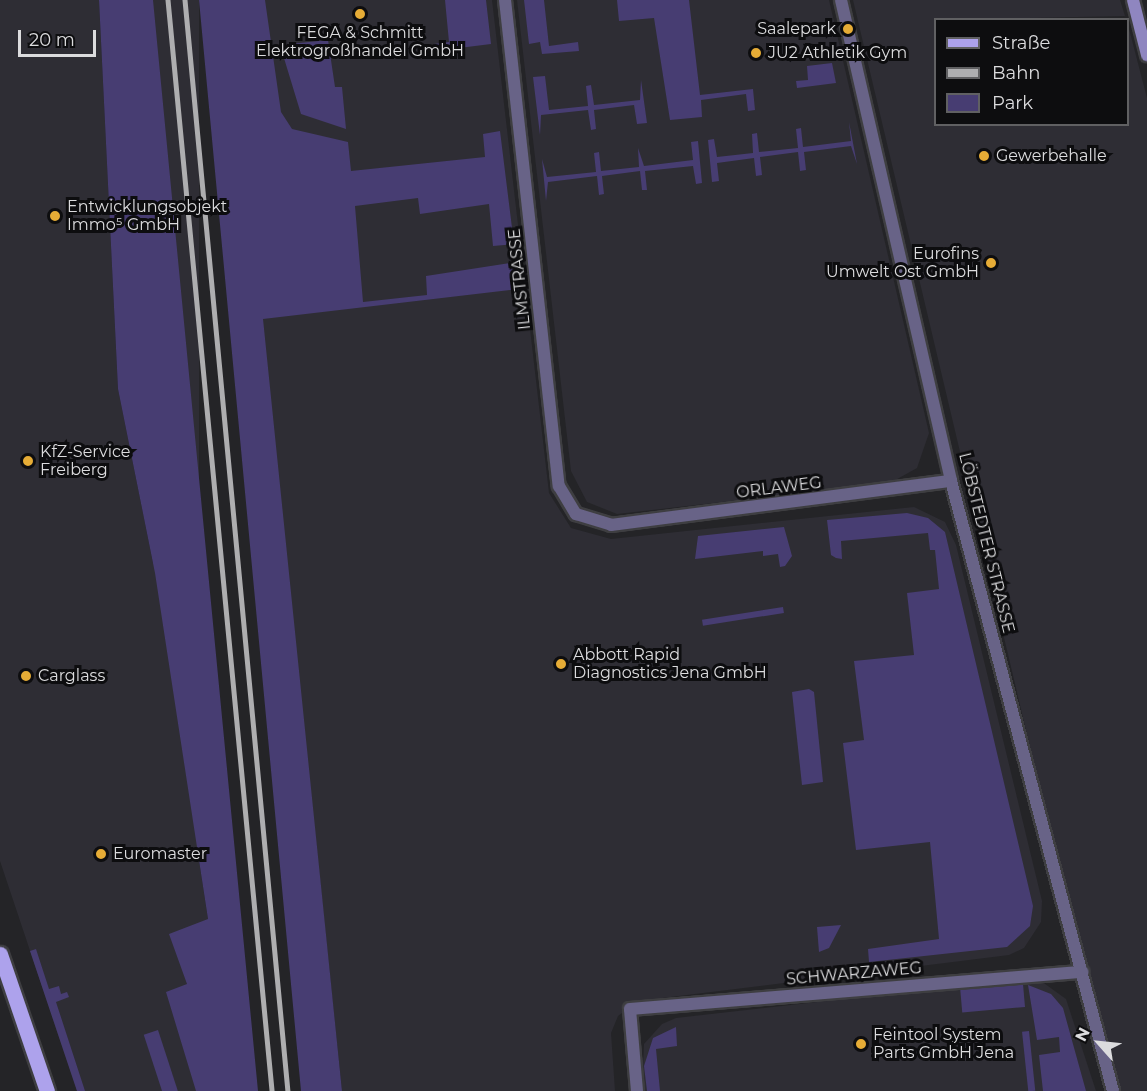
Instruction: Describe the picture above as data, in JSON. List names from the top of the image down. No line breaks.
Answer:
{"streets":{"street":["ILMSTRASSE","ORLAWEG","LÖBSTEDTER STRASSE","SCHWARZAWEG"]},"crossings":[["ILMSTRASSE","ORLAWEG"],["ORLAWEG","LÖBSTEDTER STRASSE"],["LÖBSTEDTER STRASSE","SCHWARZAWEG"]],"places":["FEGA & Schmitt Elektrogroßhandel GmbH","Saalepark","JU2 Athletik Gym","Gewerbehalle","Entwicklungsobjekt Immo⁵ GmbH","Eurofins Umwelt Ost GmbH","KfZ-Service Freiberg","Abbott Rapid Diagnostics Jena GmbH","Carglass","Euromaster","Feintool System Parts GmbH Jena"],"legend":["Straße","Bahn","Park"],"scale_bar":"20 m","north":"top left"}
